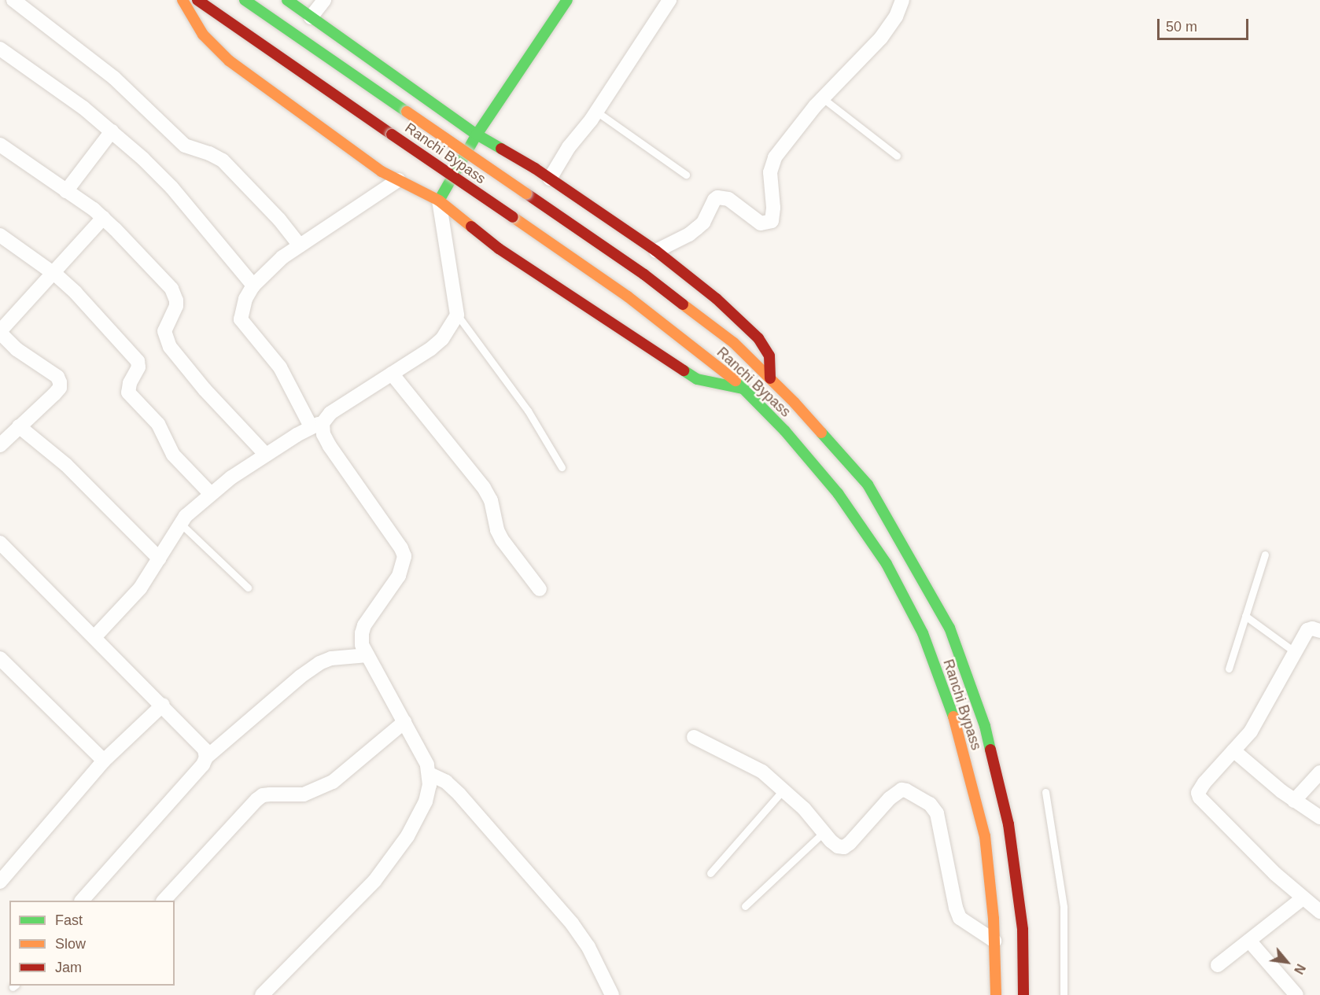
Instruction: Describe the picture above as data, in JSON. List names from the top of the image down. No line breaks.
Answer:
{"streets":{"main road":["Ranchi Bypass"]},"legend":["Fast","Slow","Jam"],"scale_bar":"50 m","north":"bottom right"}
